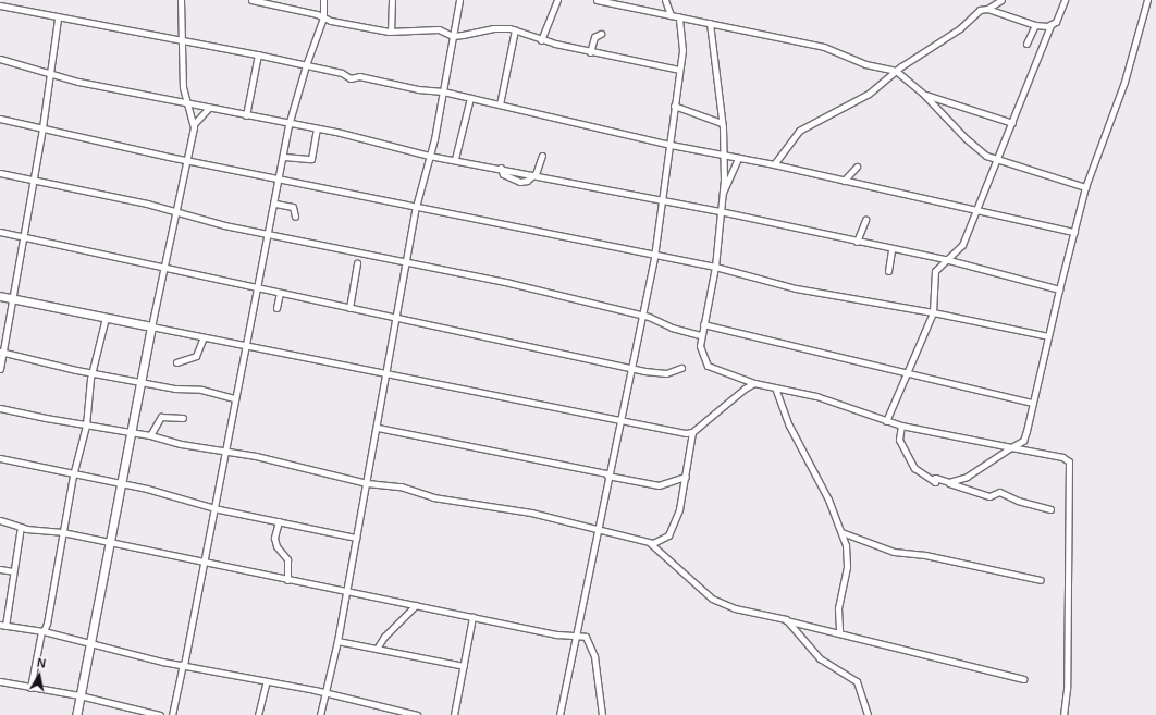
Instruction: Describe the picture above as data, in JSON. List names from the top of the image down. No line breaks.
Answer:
{"north":"top"}
